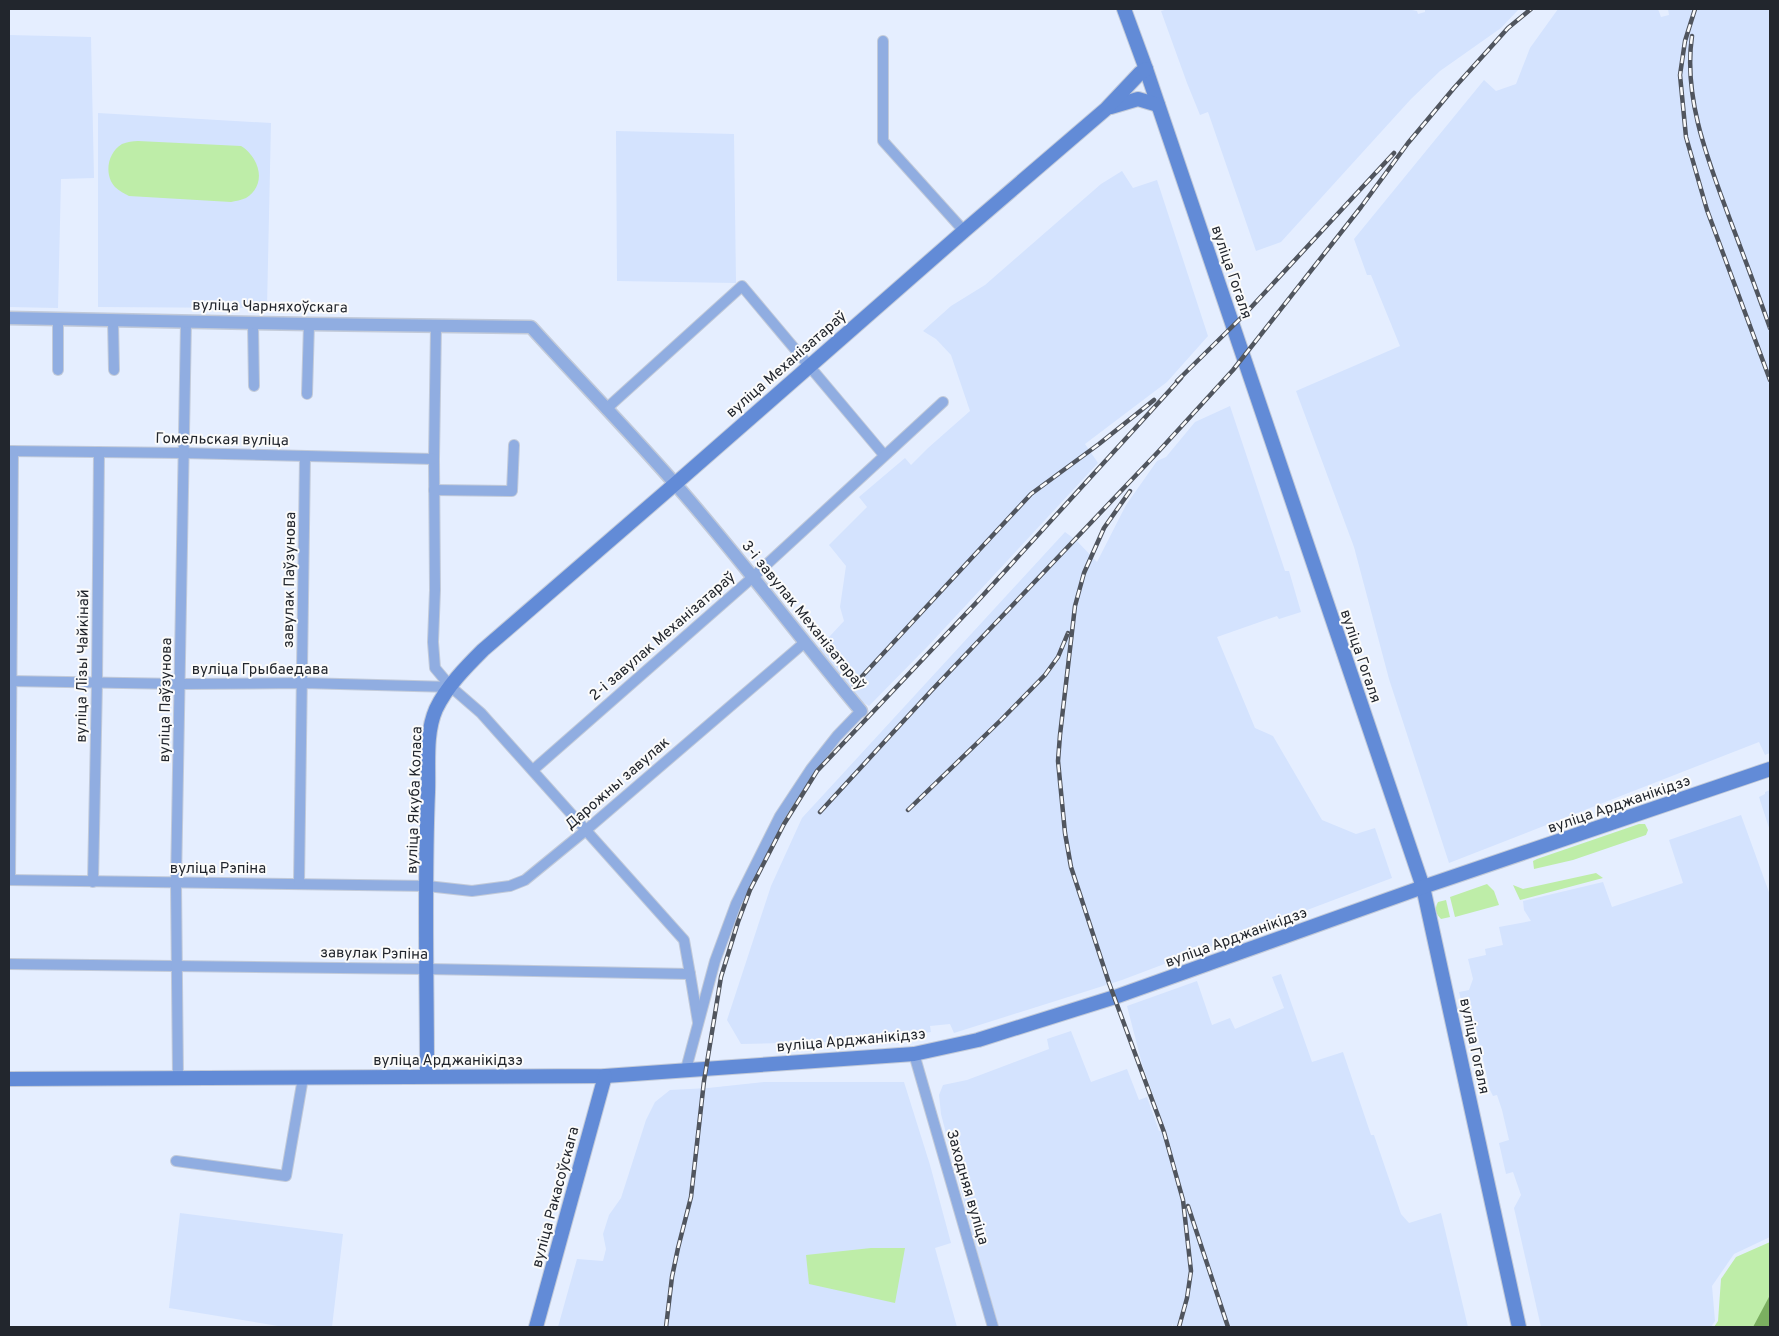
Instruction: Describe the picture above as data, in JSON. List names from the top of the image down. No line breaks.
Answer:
{"streets":{"main road":["вуліца Гогаля","вуліца Механізатараў","вуліца Якуба Коласа","вуліца Арджанікідзэ","вуліца Ракасоўскага"],"street":["вуліца Чарняхоўскага","Гомельская вуліца","завулак Паўзунова","3-і завулак Механізатараў","2-і завулак Механізатараў","вуліца Лізы Чайкінай","вуліца Грыбаедава","вуліца Паўзунова","Дарожны завулак","вуліца Рэпіна","завулак Рэпіна","Заходняя вуліца"]},"crossings":[["вуліца Гогаля","вуліца Механізатараў"],["вуліца Гогаля","вуліца Арджанікідзэ"],["вуліца Чарняхоўскага","3-і завулак Механізатараў"],["вуліца Чарняхоўскага","вуліца Паўзунова"],["вуліца Механізатараў","3-і завулак Механізатараў"],["вуліца Механізатараў","вуліца Грыбаедава"],["вуліца Механізатараў","вуліца Якуба Коласа"],["Гомельская вуліца","завулак Паўзунова"],["Гомельская вуліца","вуліца Лізы Чайкінай"],["Гомельская вуліца","вуліца Паўзунова"],["завулак Паўзунова","вуліца Грыбаедава"],["завулак Паўзунова","вуліца Рэпіна"],["3-і завулак Механізатараў","2-і завулак Механізатараў"],["3-і завулак Механізатараў","Дарожны завулак"],["3-і завулак Механізатараў","вуліца Арджанікідзэ"],["вуліца Лізы Чайкінай","вуліца Грыбаедава"],["вуліца Лізы Чайкінай","вуліца Рэпіна"],["вуліца Грыбаедава","вуліца Паўзунова"],["вуліца Грыбаедава","вуліца Якуба Коласа"],["вуліца Паўзунова","вуліца Арджанікідзэ"],["вуліца Паўзунова","вуліца Рэпіна"],["вуліца Паўзунова","завулак Рэпіна"],["Дарожны завулак","вуліца Якуба Коласа"],["Дарожны завулак","вуліца Рэпіна"],["вуліца Якуба Коласа","вуліца Арджанікідзэ"],["вуліца Якуба Коласа","вуліца Рэпіна"],["вуліца Якуба Коласа","завулак Рэпіна"],["вуліца Арджанікідзэ","Заходняя вуліца"],["вуліца Арджанікідзэ","вуліца Ракасоўскага"]]}
